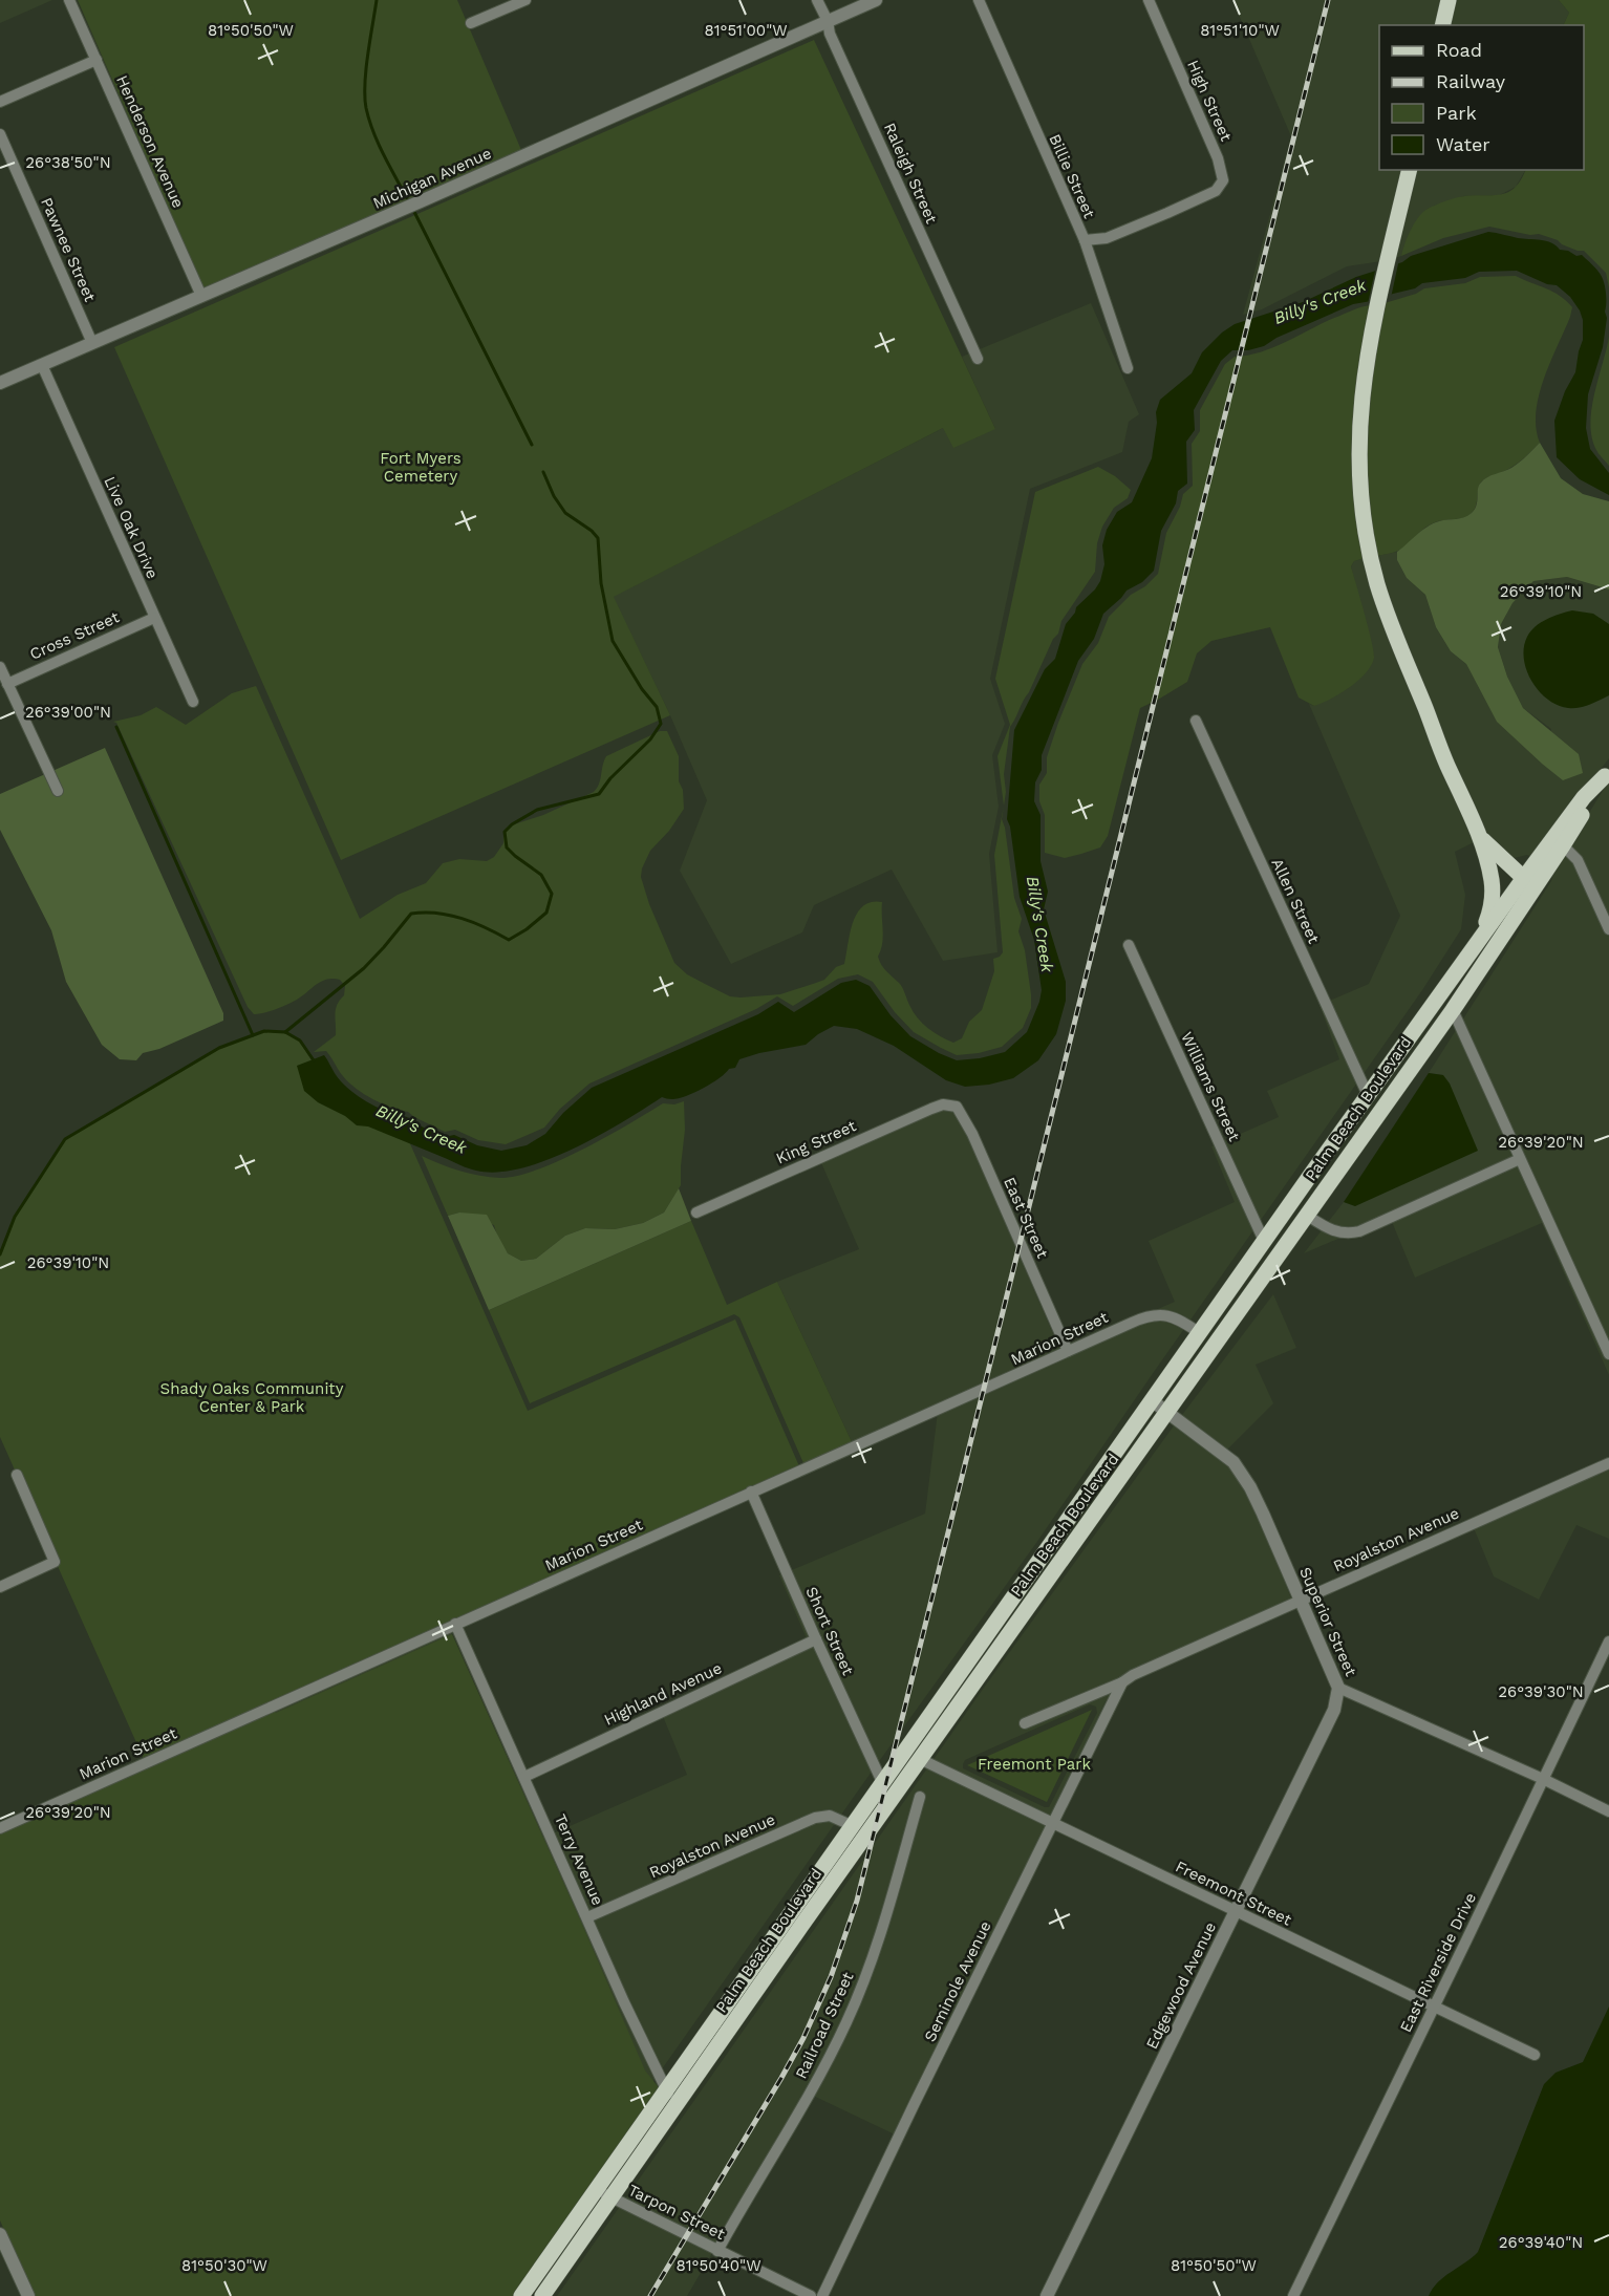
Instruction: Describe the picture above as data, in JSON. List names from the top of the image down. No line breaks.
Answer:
{"streets":{"main road":["Palm Beach Boulevard"],"street":["High Street","Henderson Avenue","Raleigh Street","Billie Street","Michigan Avenue","Pawnee Street","Live Oak Drive","Cross Street","Allen Street","Williams Street","King Street","East Street","Marion Street","Royalston Avenue","Superior Street","Short Street","Highland Avenue","Terry Avenue","Freemont Street","East Riverside Drive","Seminole Avenue","Edgewood Avenue","Railroad Street","Tarpon Street"]},"crossings":[["High Street","Billie Street"],["Henderson Avenue","Michigan Avenue"],["Raleigh Street","Michigan Avenue"],["Michigan Avenue","Pawnee Street"],["Michigan Avenue","Live Oak Drive"],["Live Oak Drive","Cross Street"],["Allen Street","Palm Beach Boulevard"],["Williams Street","Palm Beach Boulevard"],["Palm Beach Boulevard","Marion Street"],["Palm Beach Boulevard","Royalston Avenue"],["Palm Beach Boulevard","Superior Street"],["Palm Beach Boulevard","Short Street"],["Palm Beach Boulevard","Terry Avenue"],["Palm Beach Boulevard","Freemont Street"],["Palm Beach Boulevard","Tarpon Street"],["King Street","East Street"],["East Street","Marion Street"],["Marion Street","Short Street"],["Marion Street","Terry Avenue"],["Royalston Avenue","Superior Street"],["Royalston Avenue","Terry Avenue"],["Royalston Avenue","Seminole Avenue"],["Superior Street","East Riverside Drive"],["Superior Street","Edgewood Avenue"],["Short Street","Highland Avenue"],["Highland Avenue","Terry Avenue"],["Freemont Street","East Riverside Drive"],["Freemont Street","Seminole Avenue"],["Freemont Street","Edgewood Avenue"],["Railroad Street","Tarpon Street"]],"water":["Billy's Creek"],"parks":["Fort Myers Cemetery","Shady Oaks Community Center & Park","Freemont Park"],"legend":["Road","Railway","Park","Water"],"coordinates":["81°50'50\"W","81°51'00\"W","81°51'10\"W","26°38'50\"N","26°39'10\"N","26°39'00\"N","26°39'20\"N","26°39'30\"N","26°39'40\"N","81°50'30\"W","81°50'40\"W"]}
